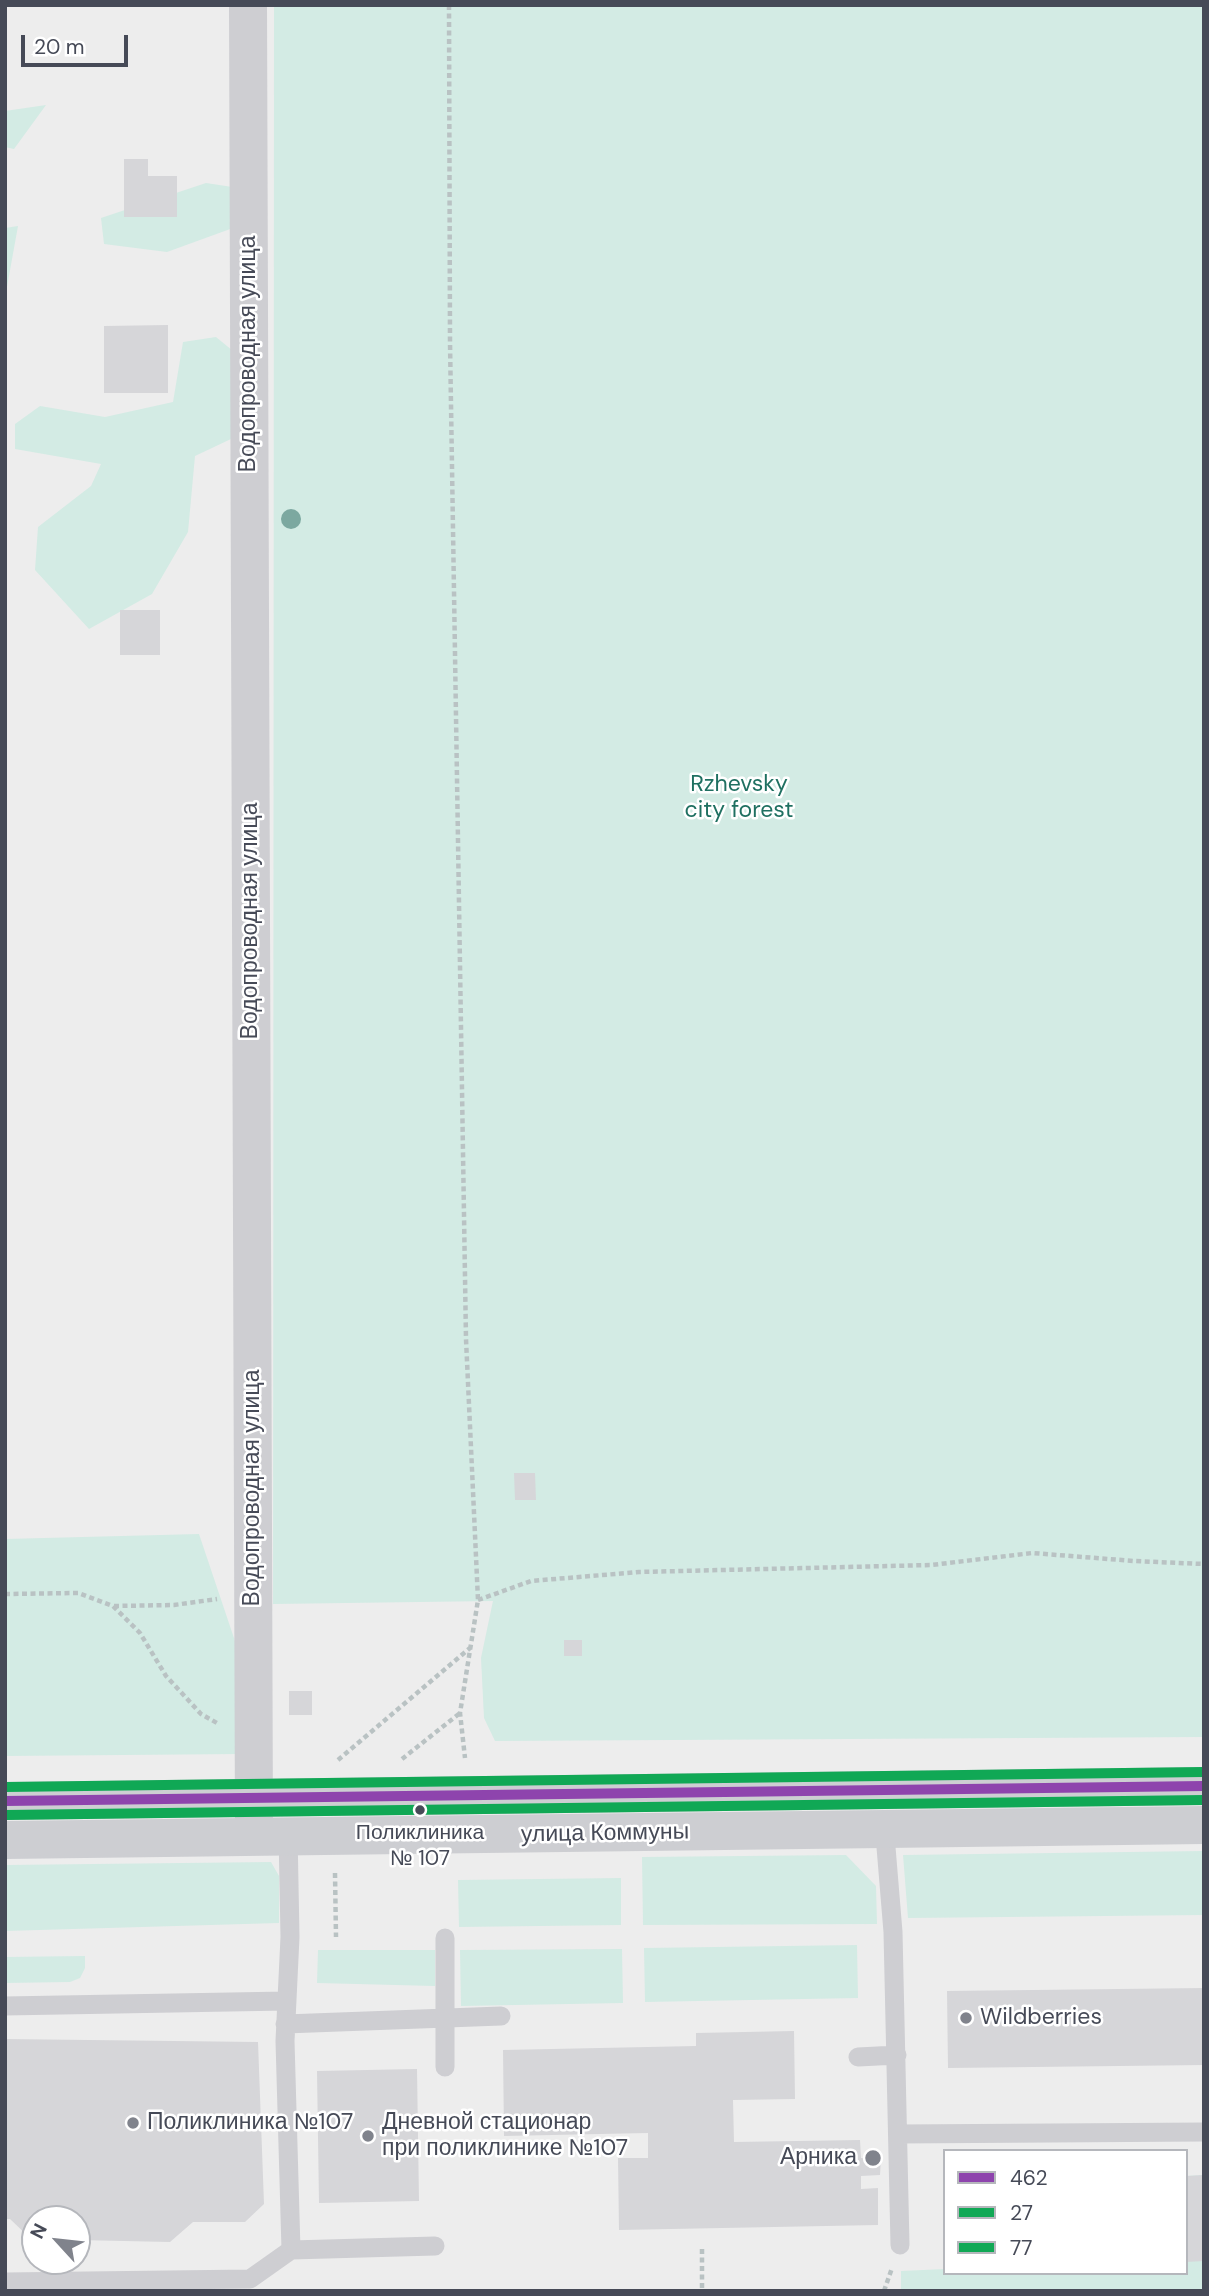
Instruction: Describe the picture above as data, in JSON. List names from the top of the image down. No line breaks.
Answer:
{"streets":{"main road":["улица Коммуны"],"street":["Водопроводная улица"]},"crossings":[["Водопроводная улица","улица Коммуны"]],"parks":["Rzhevsky city forest"],"places":["Поликлиника № 107","Wildberries","Поликлиника №107","Дневной стационар при поликлинике №107","Арника"],"lines":["transit line 77","transit line 462","transit line 27"],"legend":["462","27","77"],"scale_bar":"20 m","north":"top left"}
